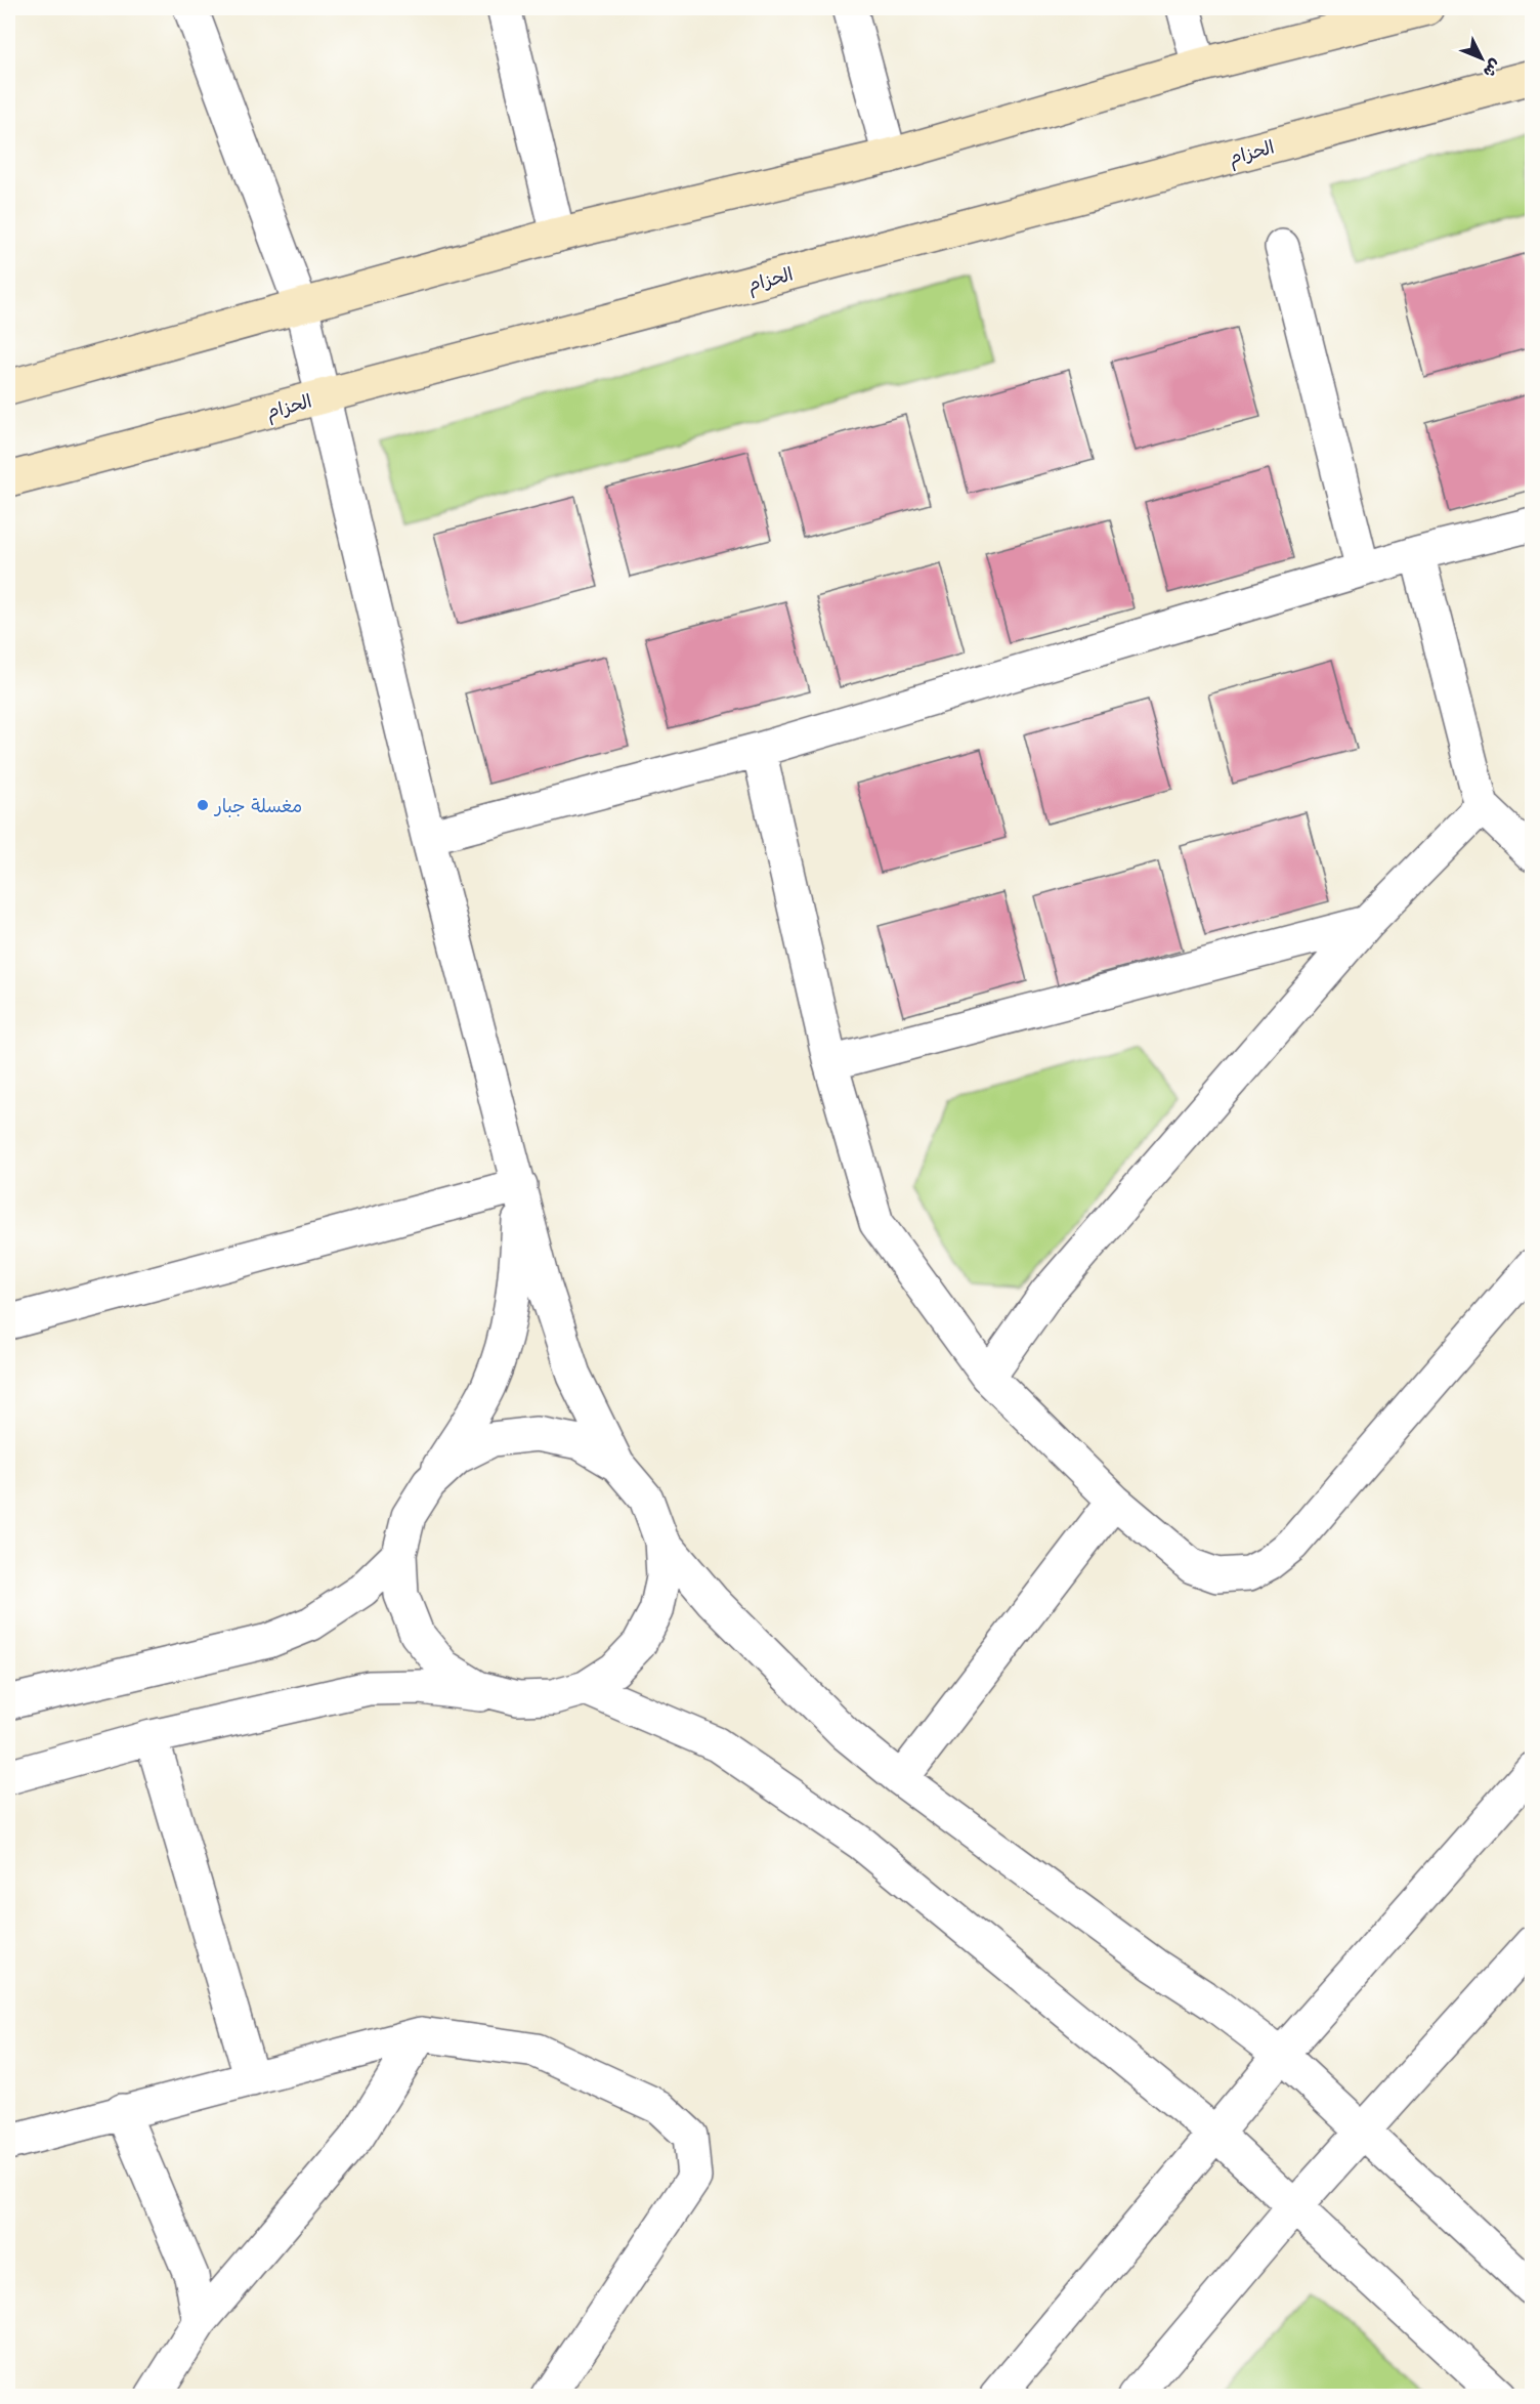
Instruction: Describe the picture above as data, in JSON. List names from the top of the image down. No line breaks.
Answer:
{"streets":{"main road":["الحزام"]},"places":["مغسلة جبار"],"north":"bottom right"}
